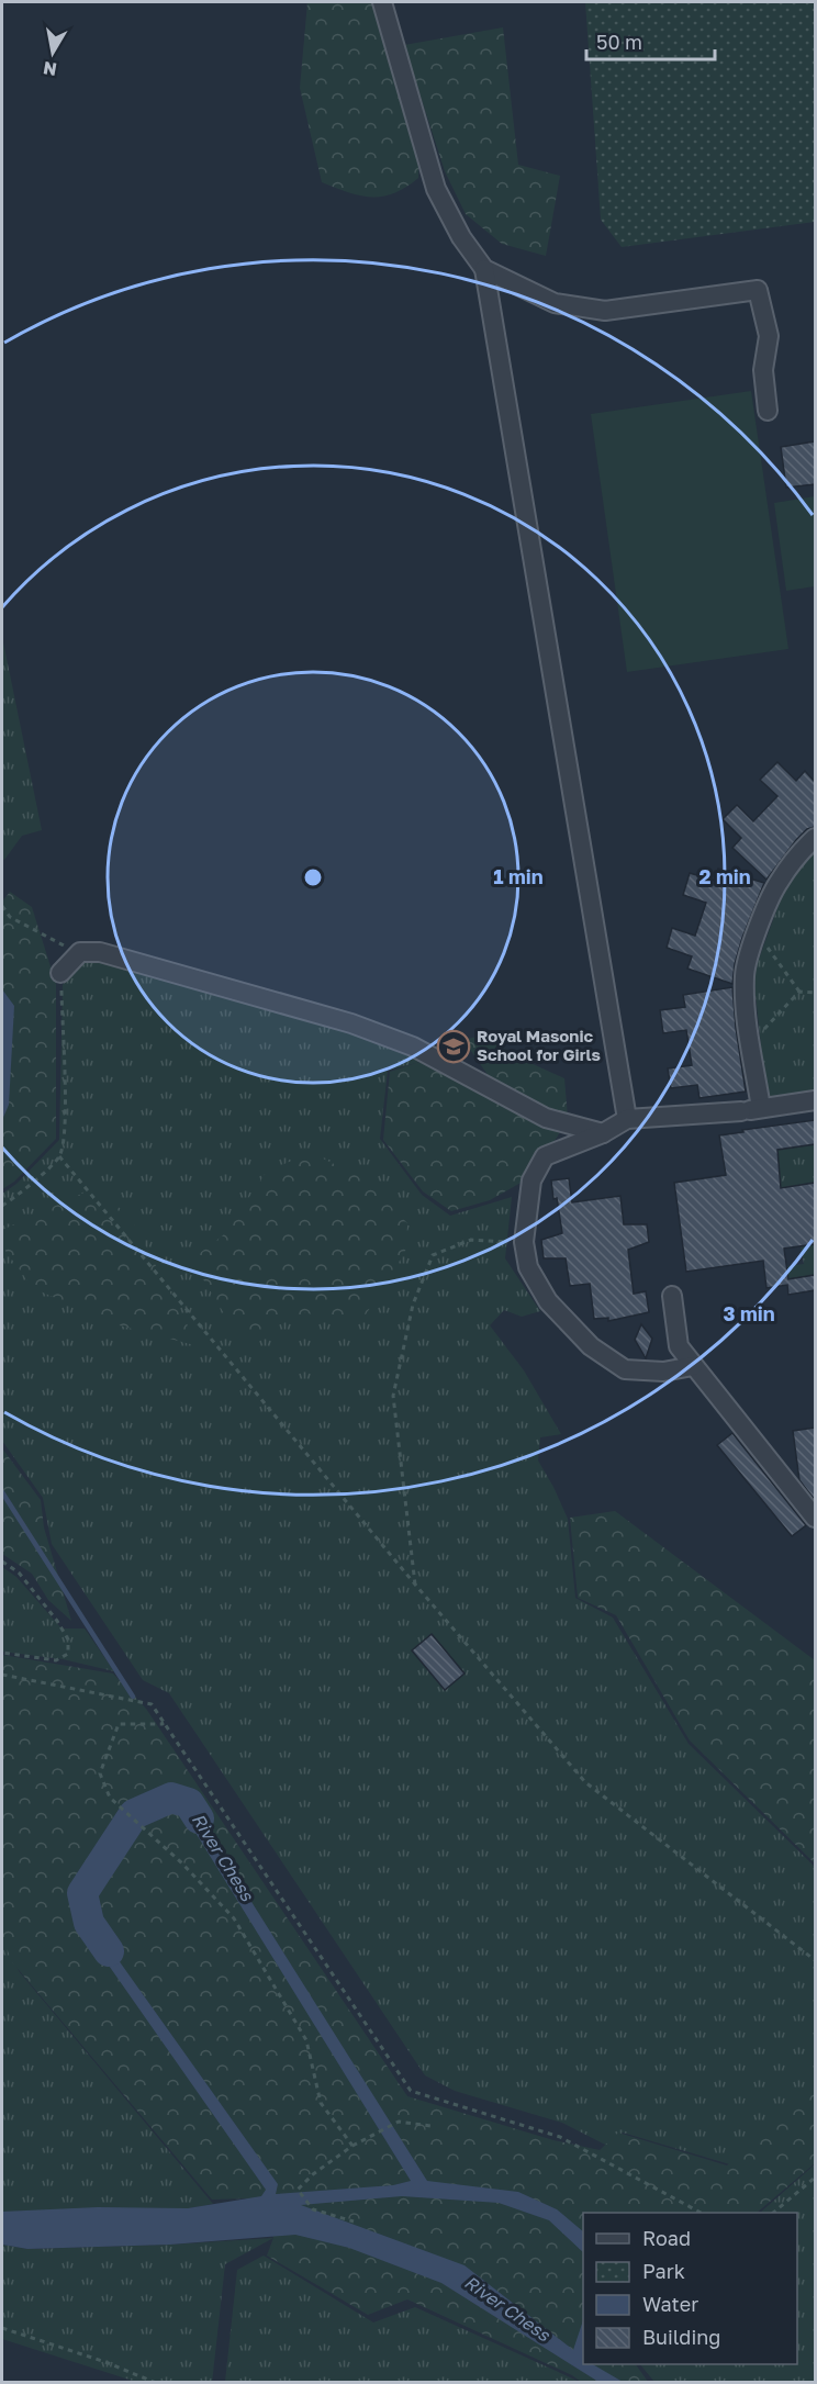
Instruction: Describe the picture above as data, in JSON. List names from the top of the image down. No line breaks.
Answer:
{"water":["River Chess"],"places":{"school or university":["Royal Masonic School for Girls"]},"legend":["Road","Park","Water","Building"],"scale_bar":"50 m","north":"bottom","rings":["1 min","2 min","3 min"]}
